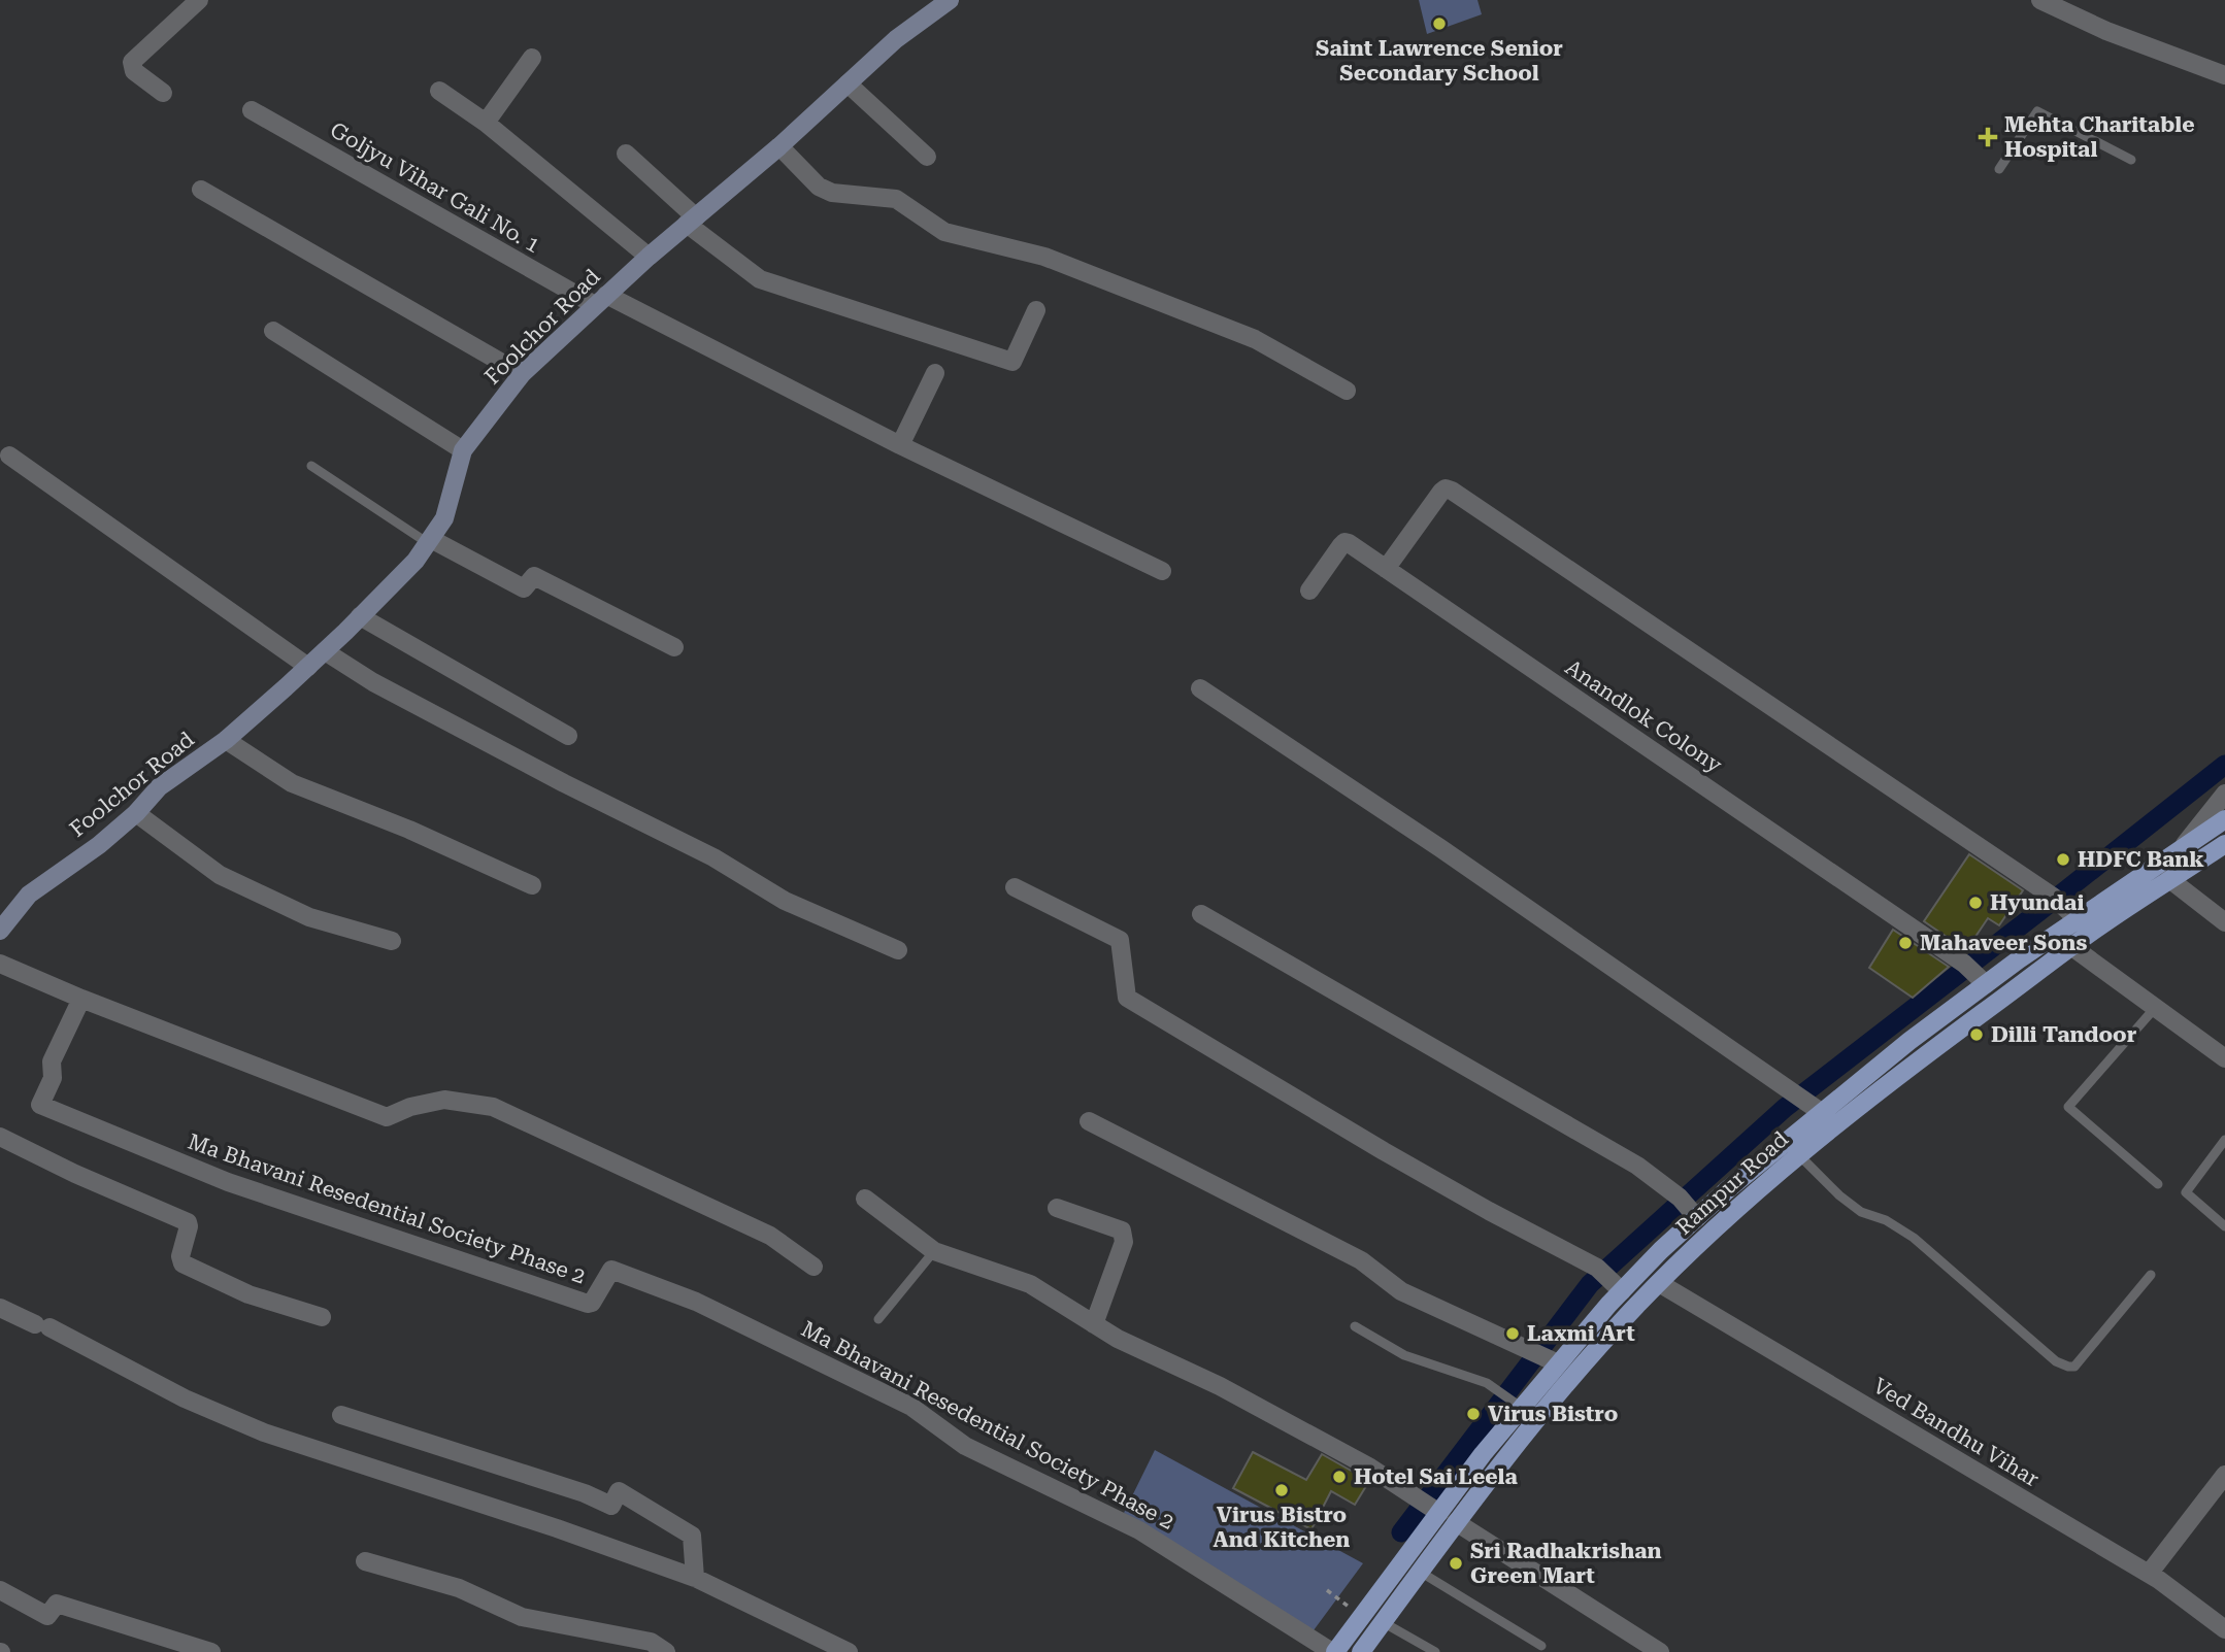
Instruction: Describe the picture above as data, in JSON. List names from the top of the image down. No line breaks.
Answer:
{"streets":{"main road":["Rampur Road"],"street":["Goljyu Vihar Gali No. 1","Foolchor Road","Anandlok Colony","Ma Bhavani Resedential Society Phase 2","Ved Bandhu Vihar"]},"crossings":[["Goljyu Vihar Gali No. 1","Foolchor Road"],["Rampur Road","Ved Bandhu Vihar"]],"places":{"other":["Saint Lawrence Senior Secondary School","HDFC Bank","Hyundai","Mahaveer Sons","Dilli Tandoor","Laxmi Art","Virus Bistro","Hotel Sai Leela","Virus Bistro And Kitchen","Sri Radhakrishan Green Mart"],"health":["Mehta Charitable Hospital"]}}
